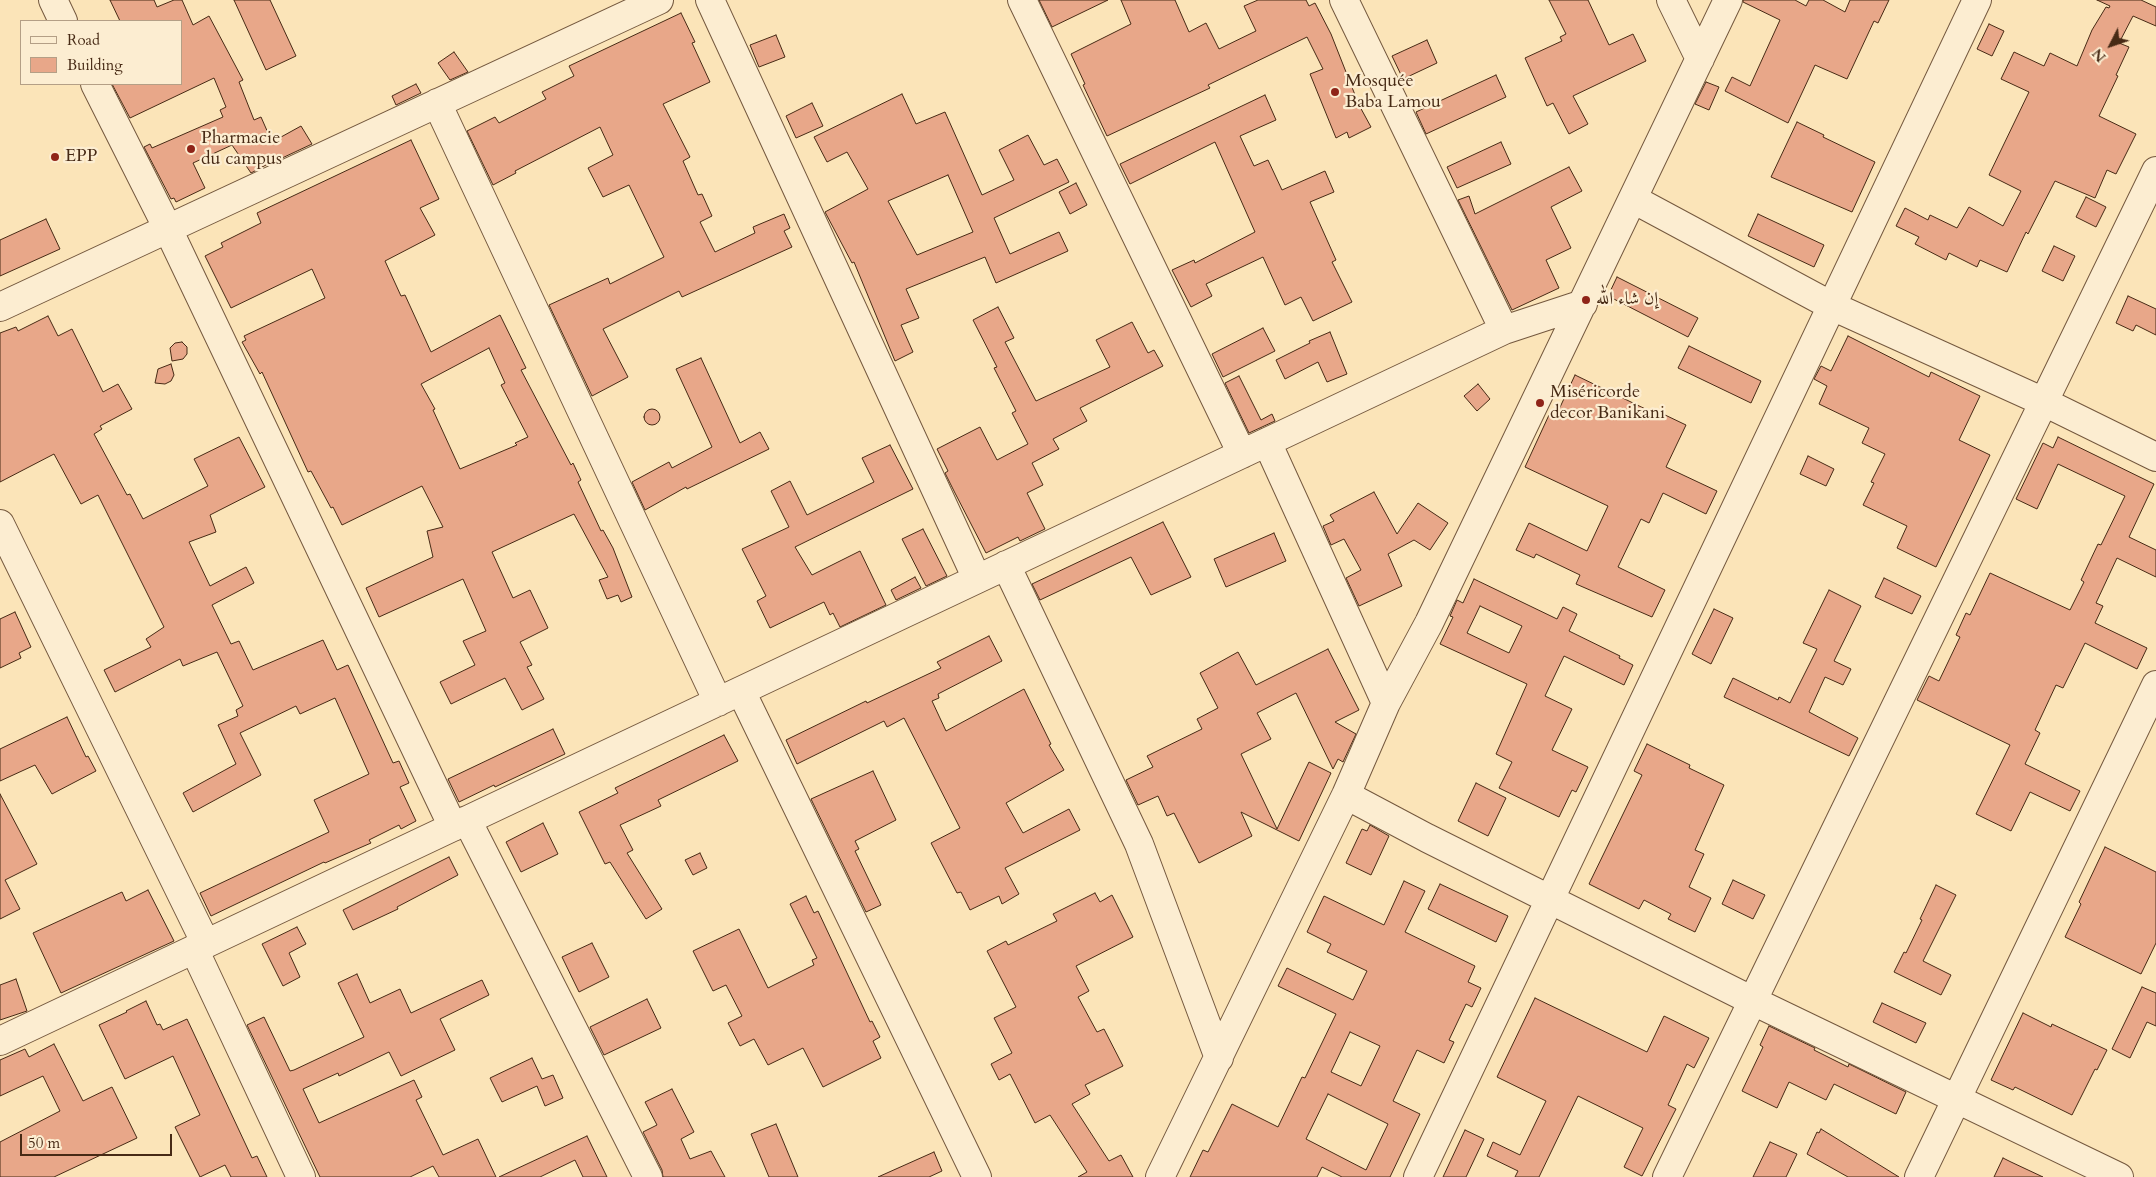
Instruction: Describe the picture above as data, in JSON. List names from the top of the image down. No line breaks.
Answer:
{"places":["Mosquée Baba Lamou","Pharmacie du campus","EPP","إن شاء الله","Miséricorde decor Banikani"],"legend":["Road","Building"],"scale_bar":"50 m","north":"bottom left"}
